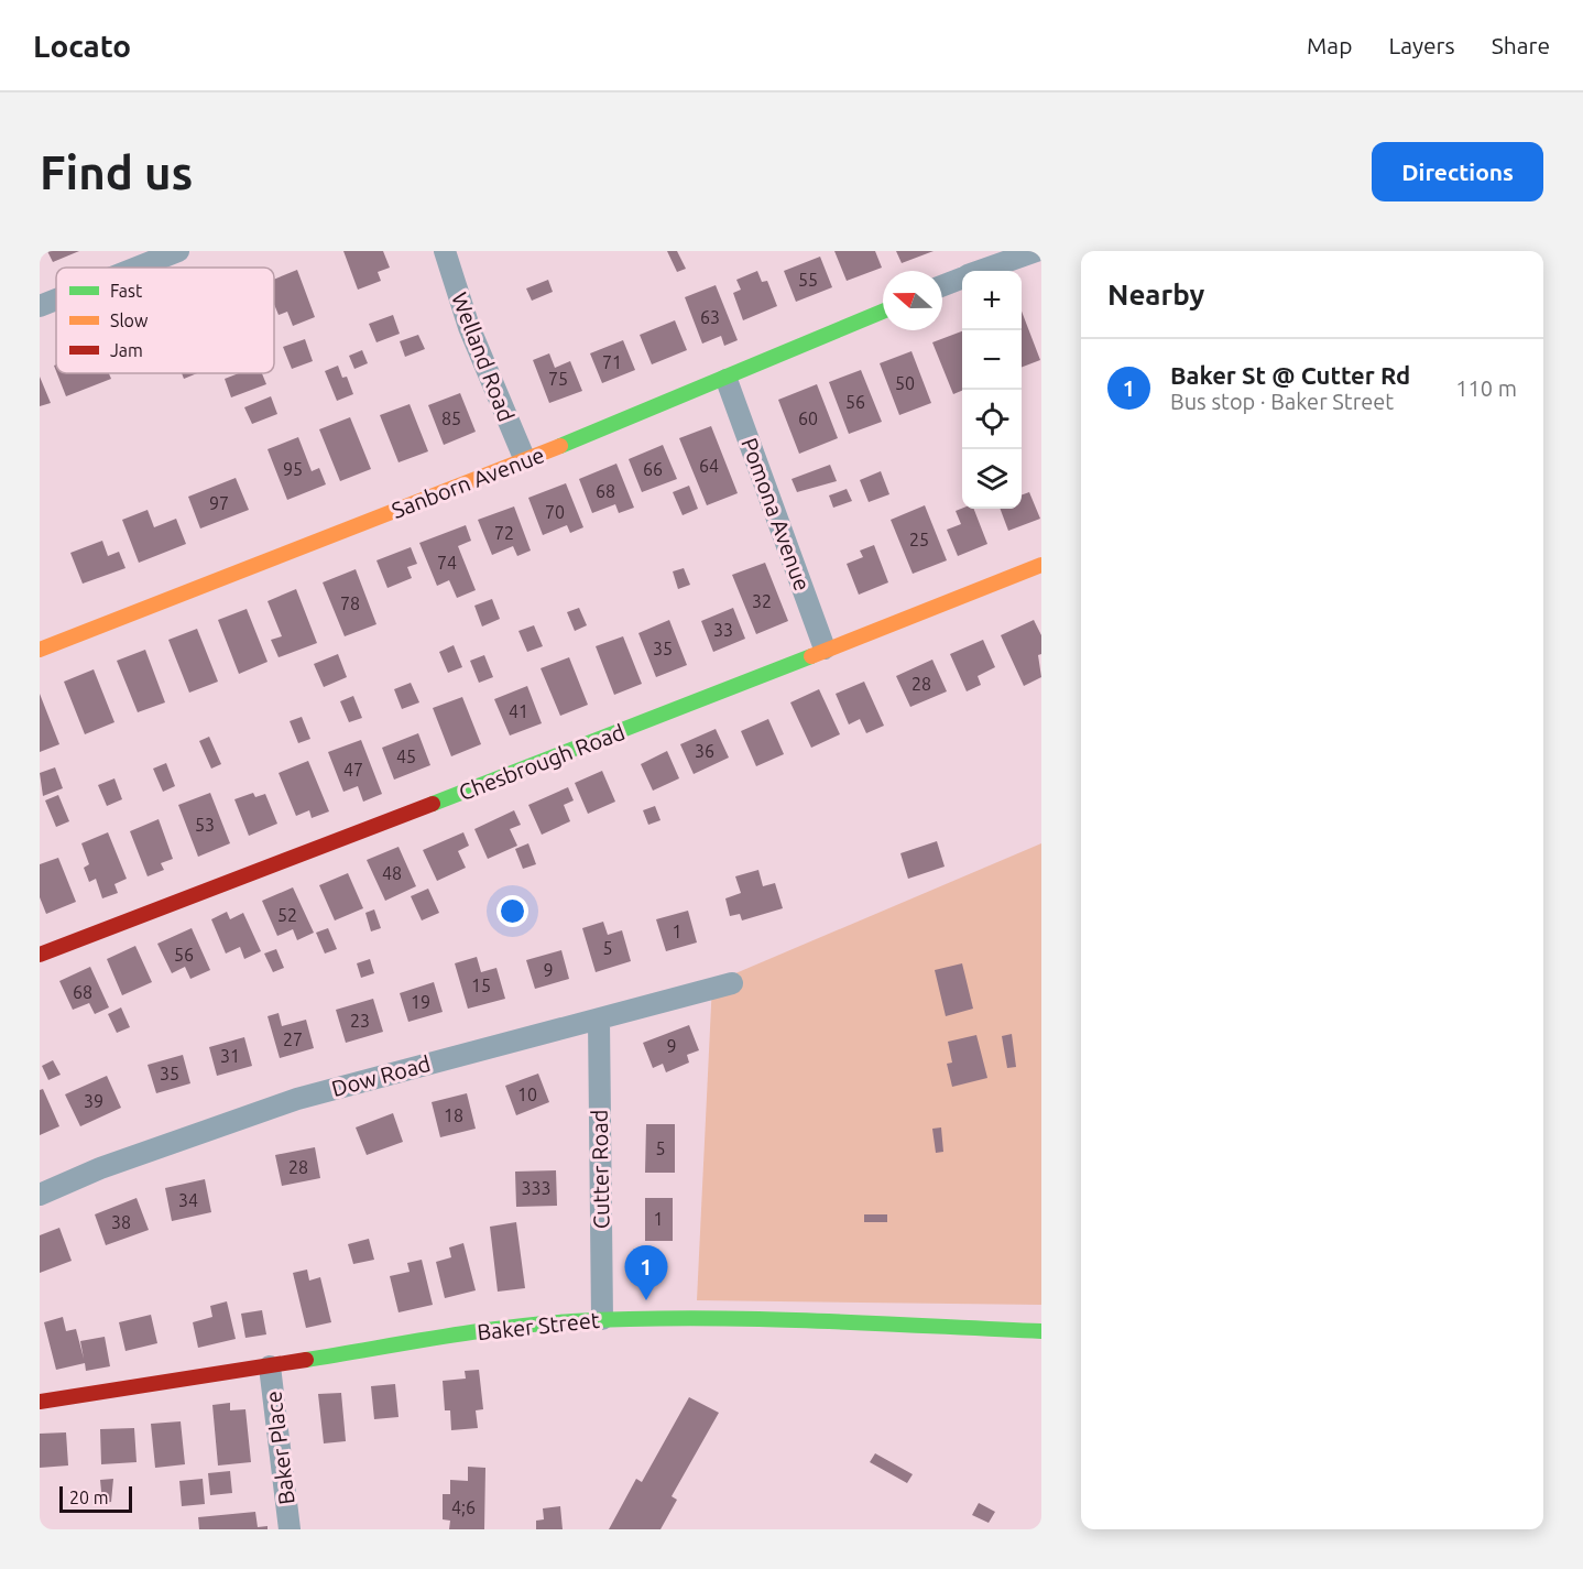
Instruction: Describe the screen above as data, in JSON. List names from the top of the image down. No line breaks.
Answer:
{"streets":{"street":["Welland Road","Sanborn Avenue","Pomona Avenue","Chesbrough Road","Dow Road","Cutter Road","Baker Street","Baker Place"]},"crossings":[["Welland Road","Sanborn Avenue"],["Sanborn Avenue","Pomona Avenue"],["Pomona Avenue","Chesbrough Road"],["Dow Road","Cutter Road"],["Cutter Road","Baker Street"],["Baker Street","Baker Place"]],"house_numbers":["55","63","71","75","50","56","85","60","64","95","66","68","97","70","72","25","74","32","78","33","35","28","41","36","45","47","53","48","52","1","5","56","9","15","68","19","23","27","9","31","35","10","39","18","5","28","333","34","1","38","4;6"],"legend":["Fast","Slow","Jam"],"scale_bar":"20 m","north":"left","page":{"header":"Locato","nav":["Map","Layers","Share"],"buttons":"Directions","title":"Find us","heading":"Nearby","map_buttons":["+","−"],"list":[{"mark":"1","name":"Baker St @ Cutter Rd","note":"Bus stop · Baker Street","value":"110 m"}],"pins":"1","scale":"20 m"}}
